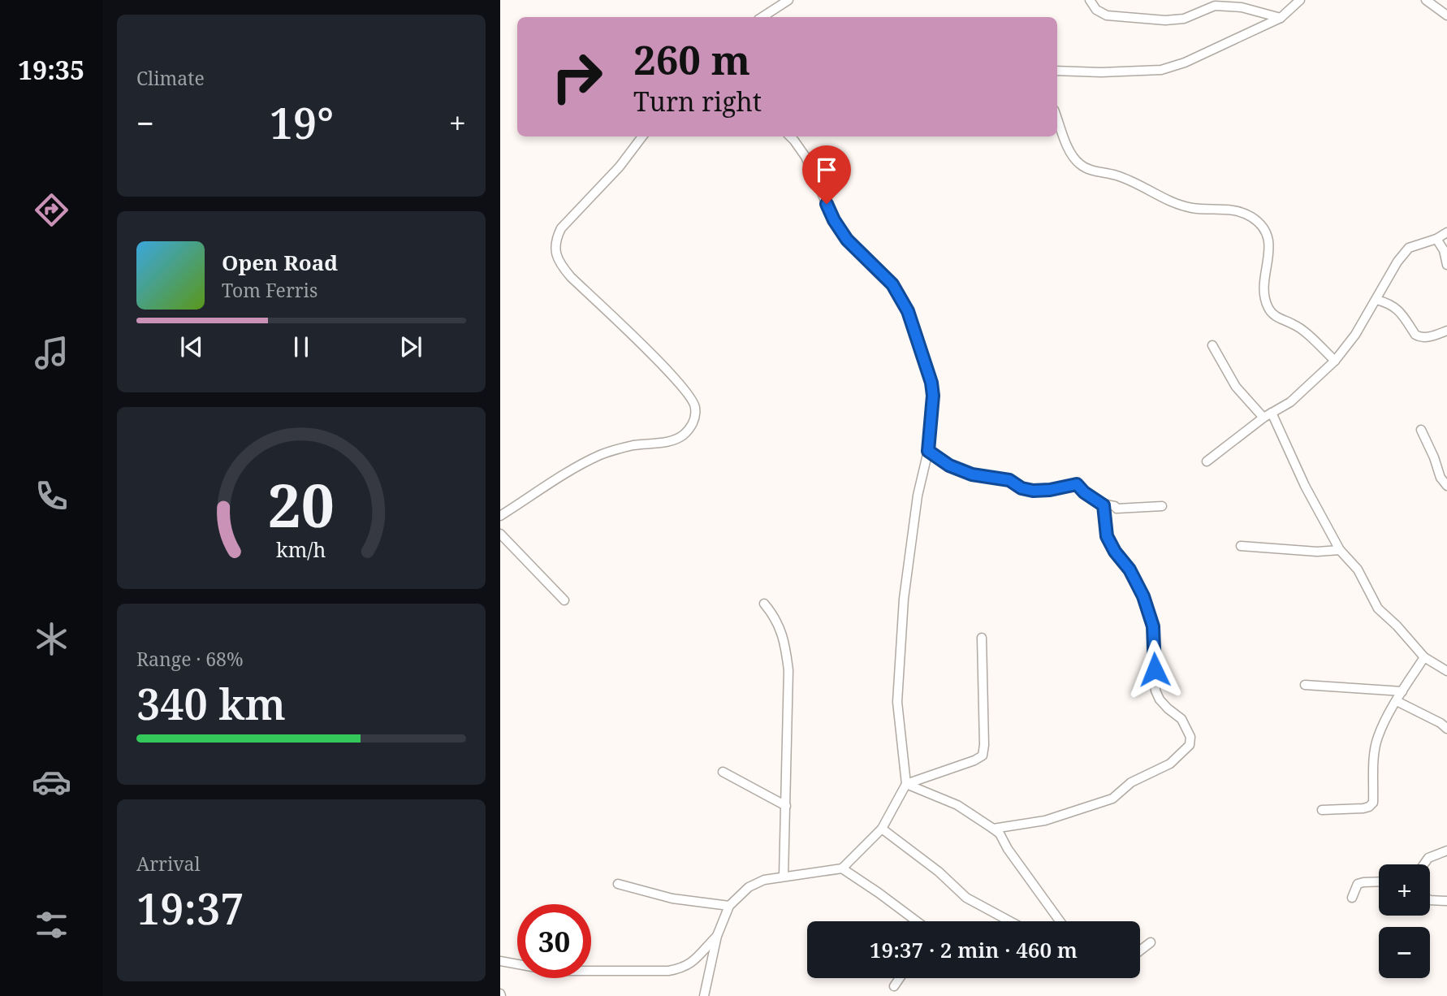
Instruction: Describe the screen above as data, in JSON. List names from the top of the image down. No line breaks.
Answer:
{"page":{"tabs":"19:35","tile":["Climate",["Range · 68%","340 km"],["Arrival","19:37"]],"turn":["260 m","Turn right"],"heat":["−","19°","+"],"song":["Open Road","Tom Ferris"],"map_buttons":["+","−"],"limit":"30","trip":"19:37 · 2 min · 460 m","gauge":["20","km/h"]}}
